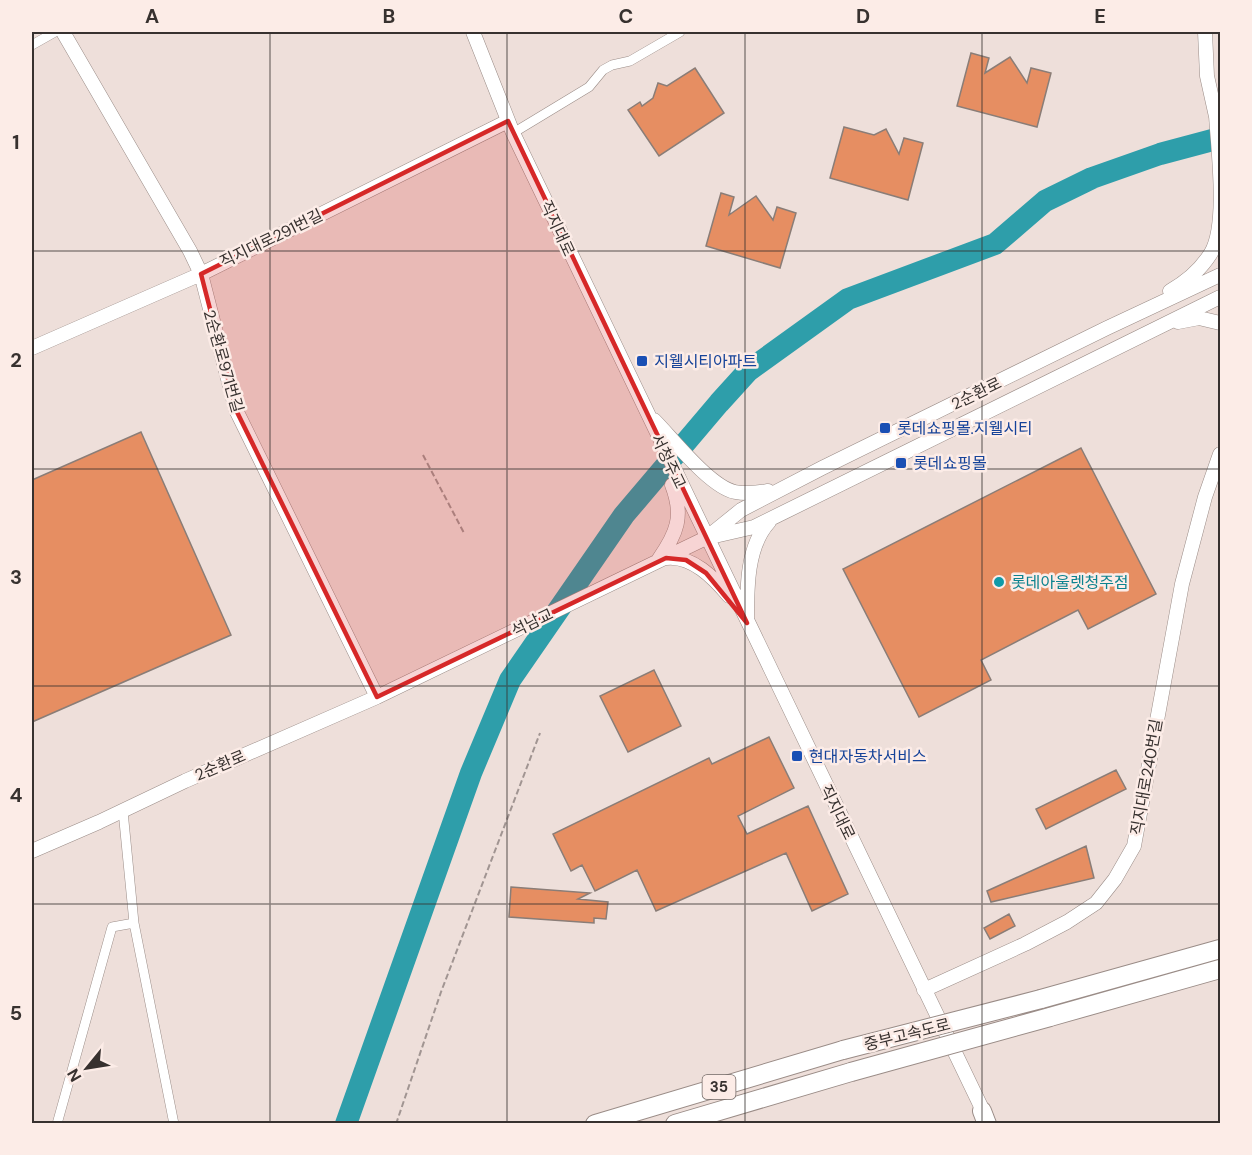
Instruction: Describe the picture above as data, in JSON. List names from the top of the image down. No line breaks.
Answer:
{"streets":{"highway":["중부고속도로","35"],"street":["직지대로","직지대로291번길","2순환로971번길","2순환로","서청주교","석남교","직지대로240번길"]},"crossings":[["직지대로","직지대로291번길"],["직지대로","2순환로"],["직지대로","서청주교"],["직지대로","직지대로240번길"],["직지대로291번길","2순환로971번길"],["2순환로971번길","2순환로"],["2순환로","석남교"]],"places":{"transit":["지웰시티아파트","롯데쇼핑몰.지웰시티","롯데쇼핑몰","현대자동차서비스"],"other":["롯데아울렛청주점"]},"north":"bottom left","grid":{"columns":["A","B","C","D","E"],"rows":["1","2","3","4","5"]}}
